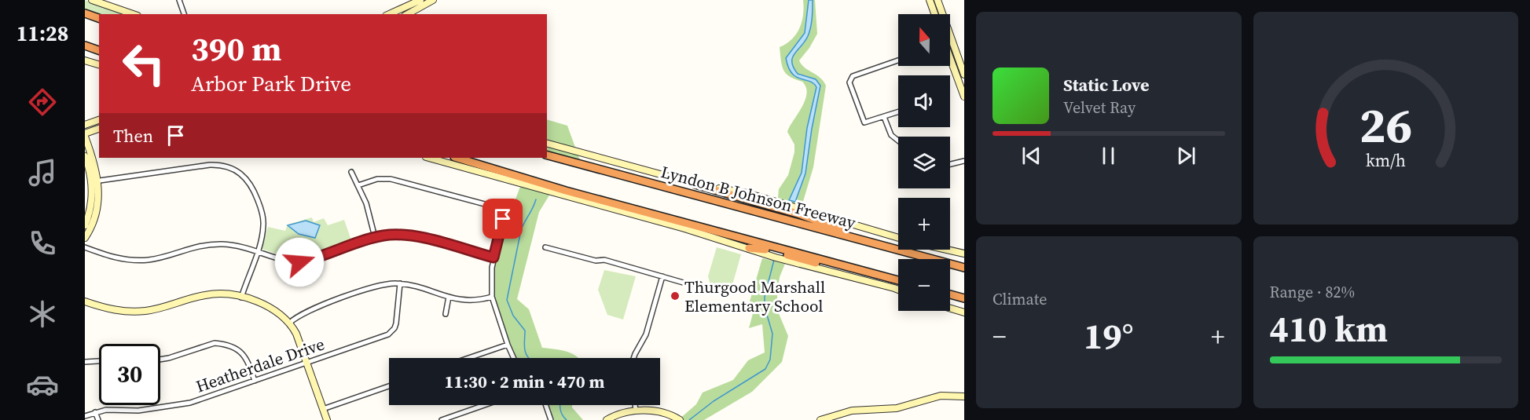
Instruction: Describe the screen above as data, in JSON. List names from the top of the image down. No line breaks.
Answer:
{"streets":{"highway":["Lyndon B Johnson Freeway"],"street":["Heatherdale Drive"]},"places":["Thurgood Marshall Elementary School"],"north":"top","page":{"tabs":"11:28","map_buttons":["+","−"],"turn":["390 m","Arbor Park Drive"],"song":["Static Love","Velvet Ray"],"then":"Then","tile":["Climate",["Range · 82%","410 km"]],"heat":["−","19°","+"],"limit":"30","trip":"11:30 · 2 min · 470 m","gauge":["26","km/h"]}}
